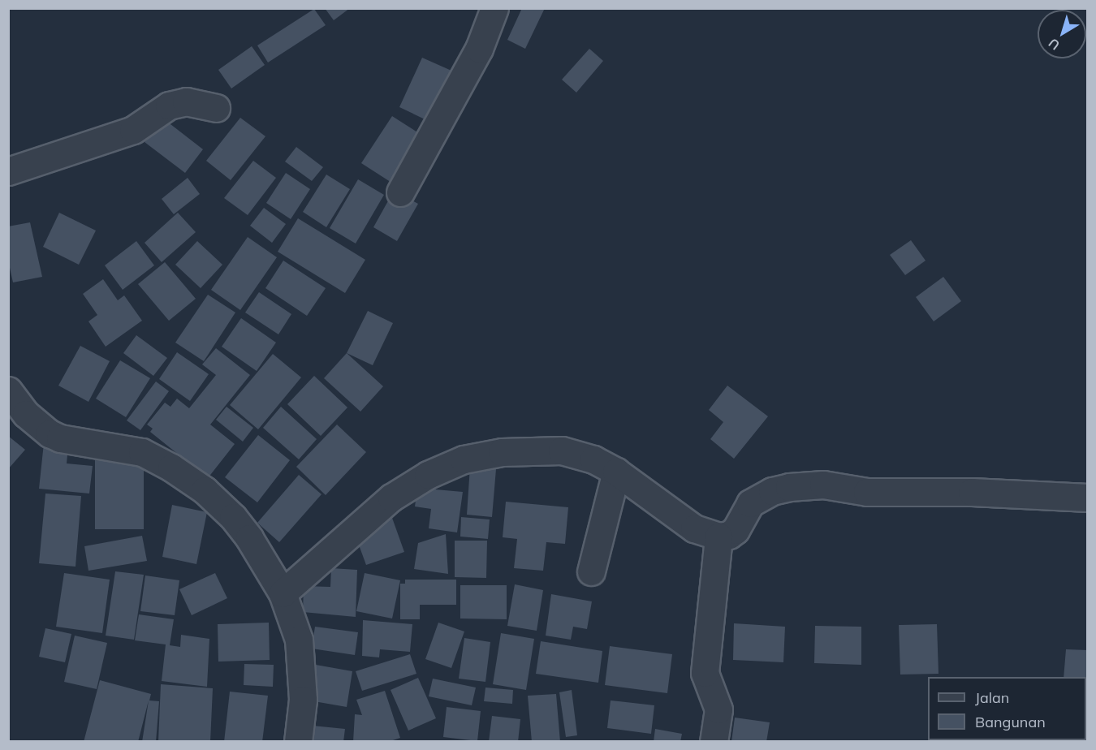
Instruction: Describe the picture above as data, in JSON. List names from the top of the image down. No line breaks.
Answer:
{"legend":["Jalan","Bangunan"],"north":"bottom left"}
